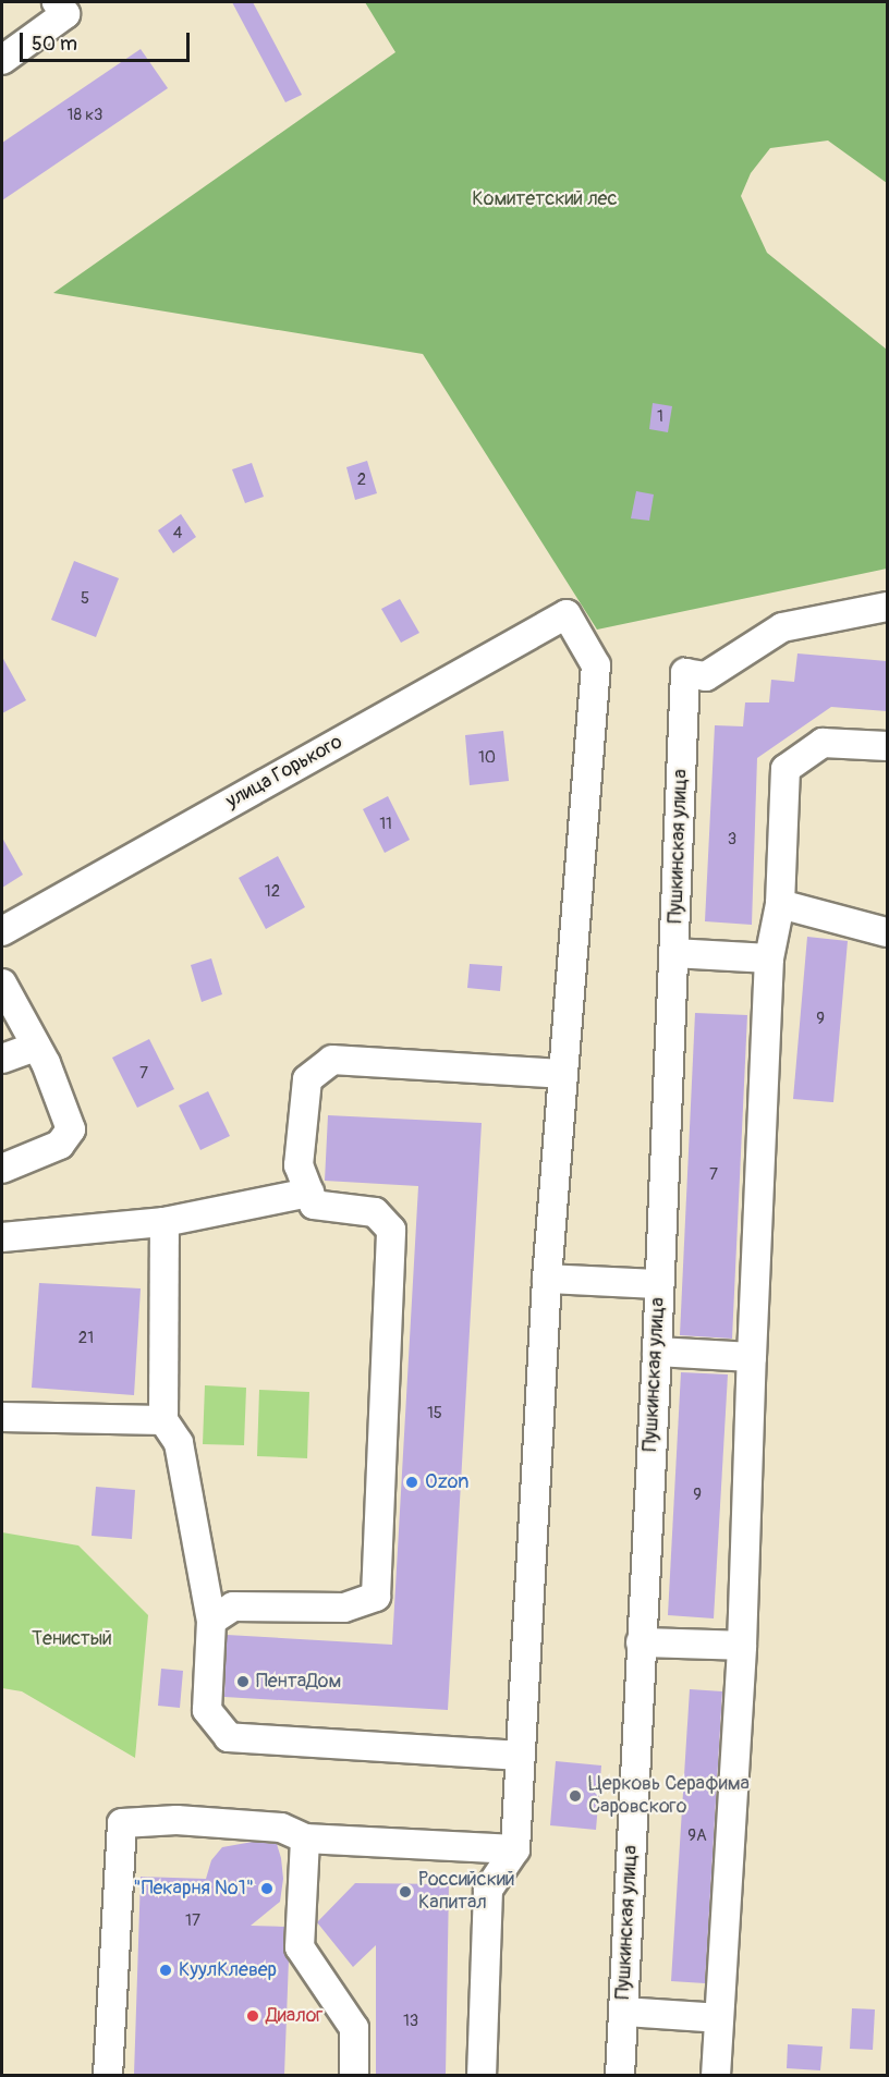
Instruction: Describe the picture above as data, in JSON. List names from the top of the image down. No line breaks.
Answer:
{"streets":{"street":["улица Горького","Пушкинская улица"]},"parks":["Комитетский лес","Тенистый"],"places":["Ozon","ПентаДом","Церковь Серафима Саровского","\"Пекарня №1\"","Российский Капитал","КуулКлевер","Диалог"],"house_numbers":["18 к3","1","2","4","5","10","11","3","12","9","7","7","21","15","9","9А","17","13"],"scale_bar":"50 m"}
